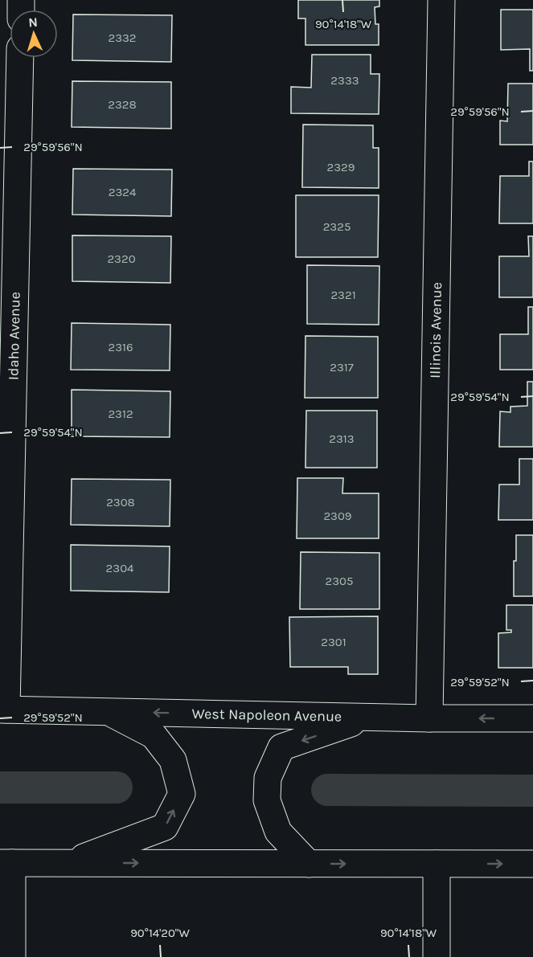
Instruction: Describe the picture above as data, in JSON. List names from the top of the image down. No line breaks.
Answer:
{"streets":{"street":["Illinois Avenue","Idaho Avenue","West Napoleon Avenue"]},"crossings":[["Illinois Avenue","West Napoleon Avenue"],["Idaho Avenue","West Napoleon Avenue"]],"house_numbers":["2332","2333","2328","2329","2324","2325","2320","2321","2316","2317","2312","2313","2308","2309","2304","2305","2301"],"north":"top","coordinates":["90°14'18\"W","29°59'56\"N","29°59'54\"N","29°59'52\"N","90°14'20\"W"]}
